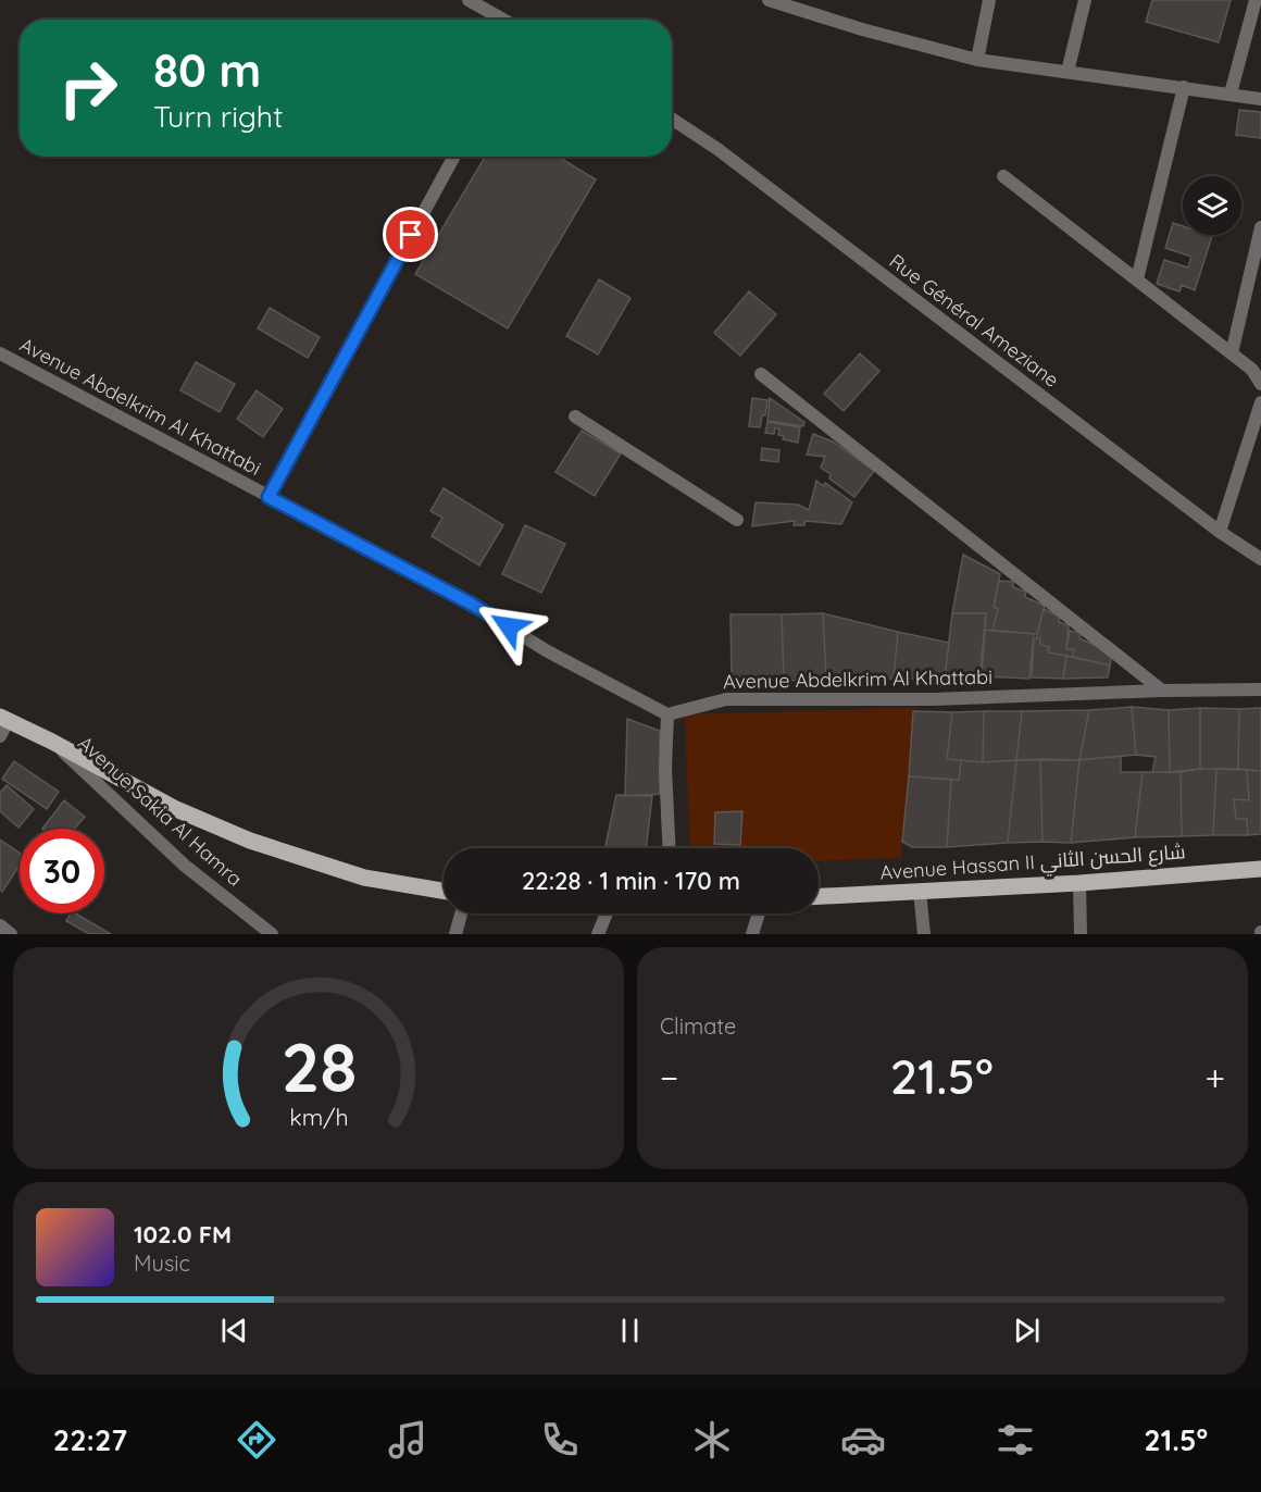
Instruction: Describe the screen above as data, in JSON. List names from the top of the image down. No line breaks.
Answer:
{"streets":{"main road":["Avenue Hassan II شارع الحسن الثاني"],"street":["Rue Général Ameziane","Avenue Abdelkrim Al Khattabi","Avenue Sakia Al Hamra"]},"page":{"turn":["80 m","Turn right"],"limit":"30","trip":"22:28 · 1 min · 170 m","tile":"Climate","heat":["−","21.5°","+"],"song":["102.0 FM","Music"],"tabs":["22:27","21.5°"],"gauge":["28","km/h"]}}
